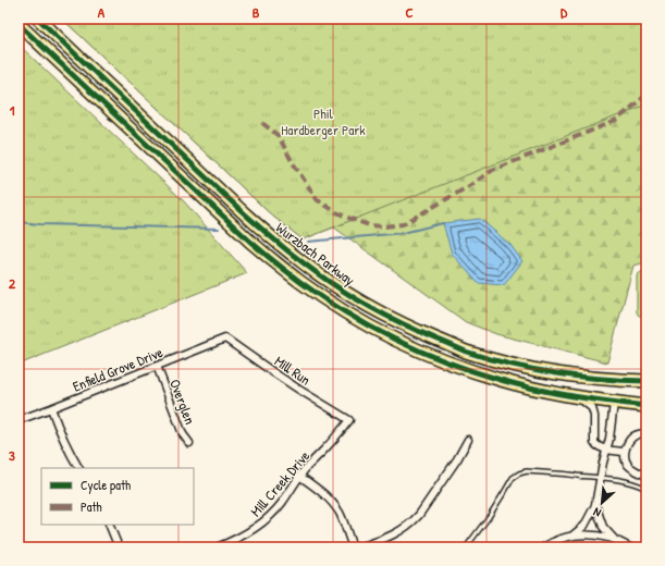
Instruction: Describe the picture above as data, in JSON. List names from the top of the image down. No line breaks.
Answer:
{"streets":{"highway":["Wurzbach Parkway"],"street":["Enfield Grove Drive","Mill Run","Overglen","Mill Creek Drive"]},"crossings":[["Enfield Grove Drive","Mill Run"],["Enfield Grove Drive","Overglen"],["Mill Run","Mill Creek Drive"]],"parks":["Phil Hardberger Park"],"legend":["Cycle path","Path"],"north":"bottom left","grid":{"columns":["A","B","C","D"],"rows":["1","2","3"]}}
